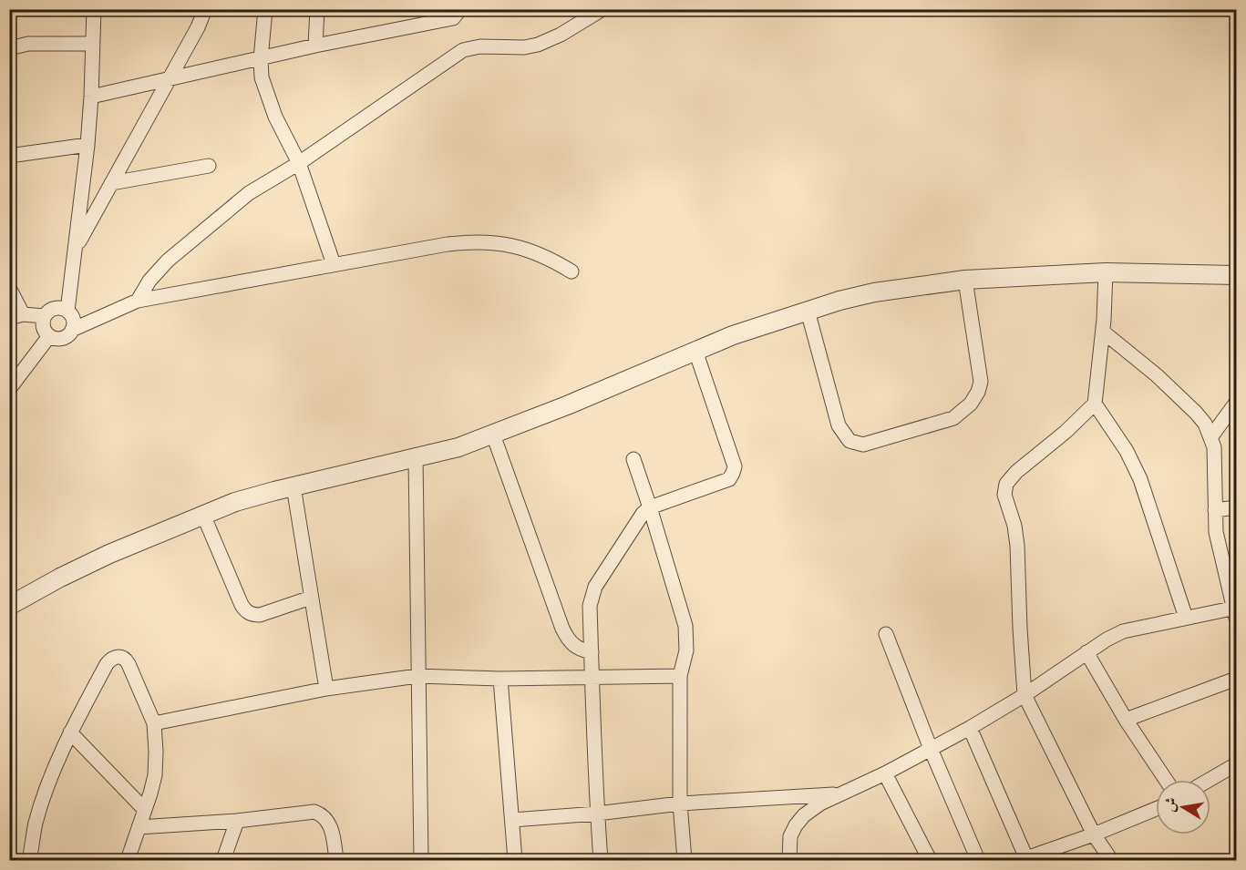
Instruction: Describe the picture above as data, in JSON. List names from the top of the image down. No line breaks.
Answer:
{"north":"left"}
